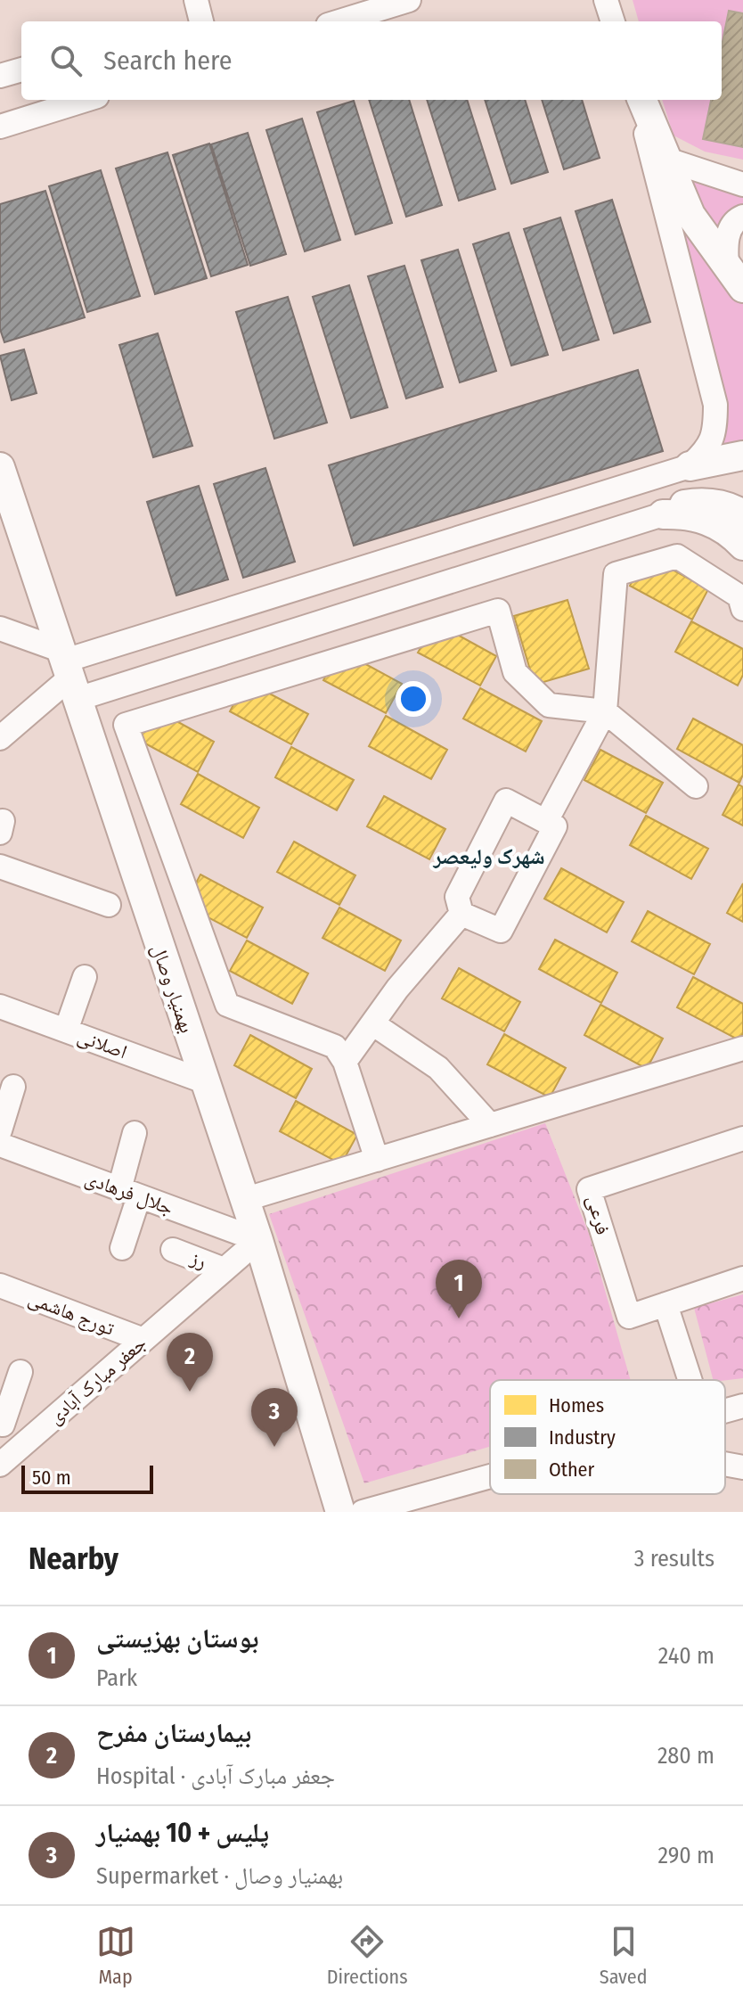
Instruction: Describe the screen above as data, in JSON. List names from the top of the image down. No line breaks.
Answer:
{"streets":{"main road":["بهمنیار وصال"],"street":["اصلانی","جلال فرهادی","فرعی","رز","تورج هاشمی","جعفر مبارک آبادی"]},"crossings":[["بهمنیار وصال","اصلانی"],["بهمنیار وصال","جلال فرهادی"],["بهمنیار وصال","جعفر مبارک آبادی"],["جلال فرهادی","جعفر مبارک آبادی"],["رز","جعفر مبارک آبادی"],["تورج هاشمی","جعفر مبارک آبادی"]],"districts":["شهرک ولیعصر"],"legend":["Homes","Industry","Other"],"scale_bar":"50 m","page":{"search":"Search here","pins":["1","2","3"],"scale":"50 m","heading":["Nearby","3 results"],"list":[{"mark":"1","name":"بوستان بهزیستی","note":"Park","value":"240 m"},{"mark":"2","name":"بیمارستان مفرح","note":"Hospital · جعفر مبارک آبادی","value":"280 m"},{"mark":"3","name":"پلیس + 10 بهمنیار","note":"Supermarket · بهمنیار وصال","value":"290 m"}],"nav":["Map","Directions","Saved"]}}
